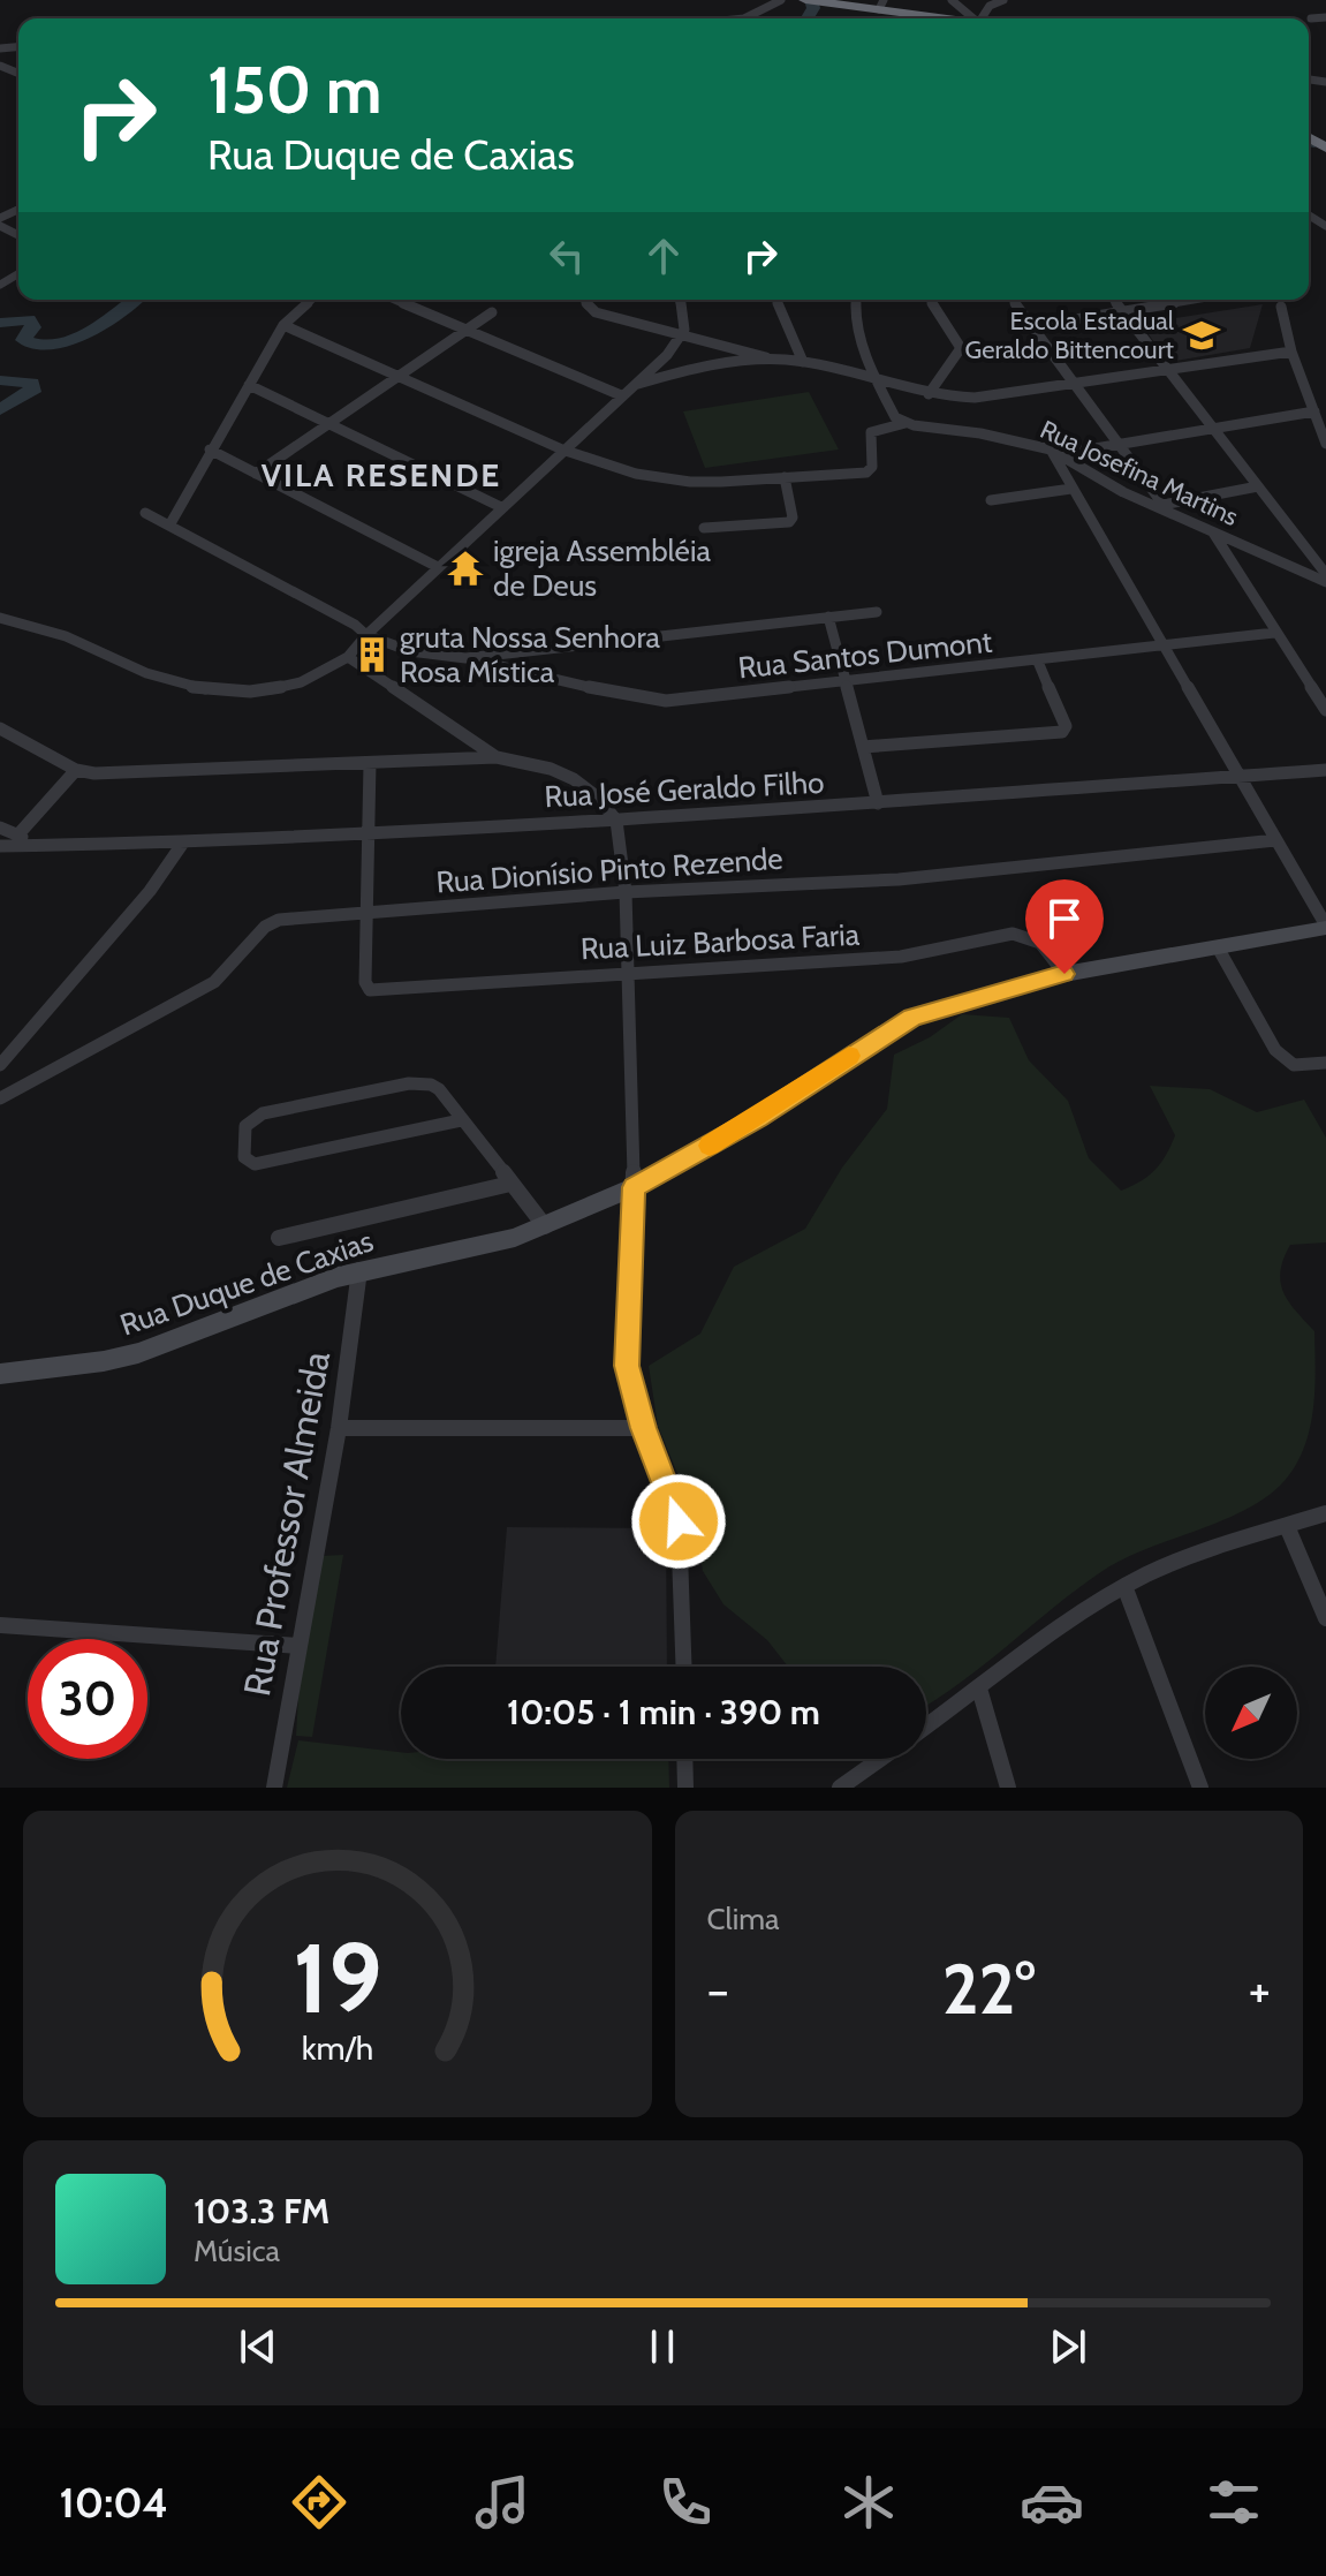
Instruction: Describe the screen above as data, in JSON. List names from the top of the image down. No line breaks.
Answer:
{"streets":{"street":["Rua Josefina Martins","Rua Santos Dumont","Rua José Geraldo Filho","Rua Dionísio Pinto Rezende","Rua Luiz Barbosa Faria","Rua Duque de Caxias","Rua Professor Almeida"]},"crossings":[["Rua Dionísio Pinto Rezende","Rua Luiz Barbosa Faria"],["Rua Luiz Barbosa Faria","Rua Duque de Caxias"],["Rua Duque de Caxias","Rua Professor Almeida"]],"districts":["VILA RESENDE"],"places":{"school or university":["Escola Estadual Geraldo Bittencourt"],"temple":["igreja Assembléia de Deus"],"building":["gruta Nossa Senhora Rosa Mística"]},"north":"bottom left","page":{"turn":["150 m","Rua Duque de Caxias"],"limit":"30","trip":"10:05 · 1 min · 390 m","tile":"Clima","heat":["−","22°","+"],"song":["103.3 FM","Música"],"tabs":"10:04","gauge":["19","km/h"]}}
